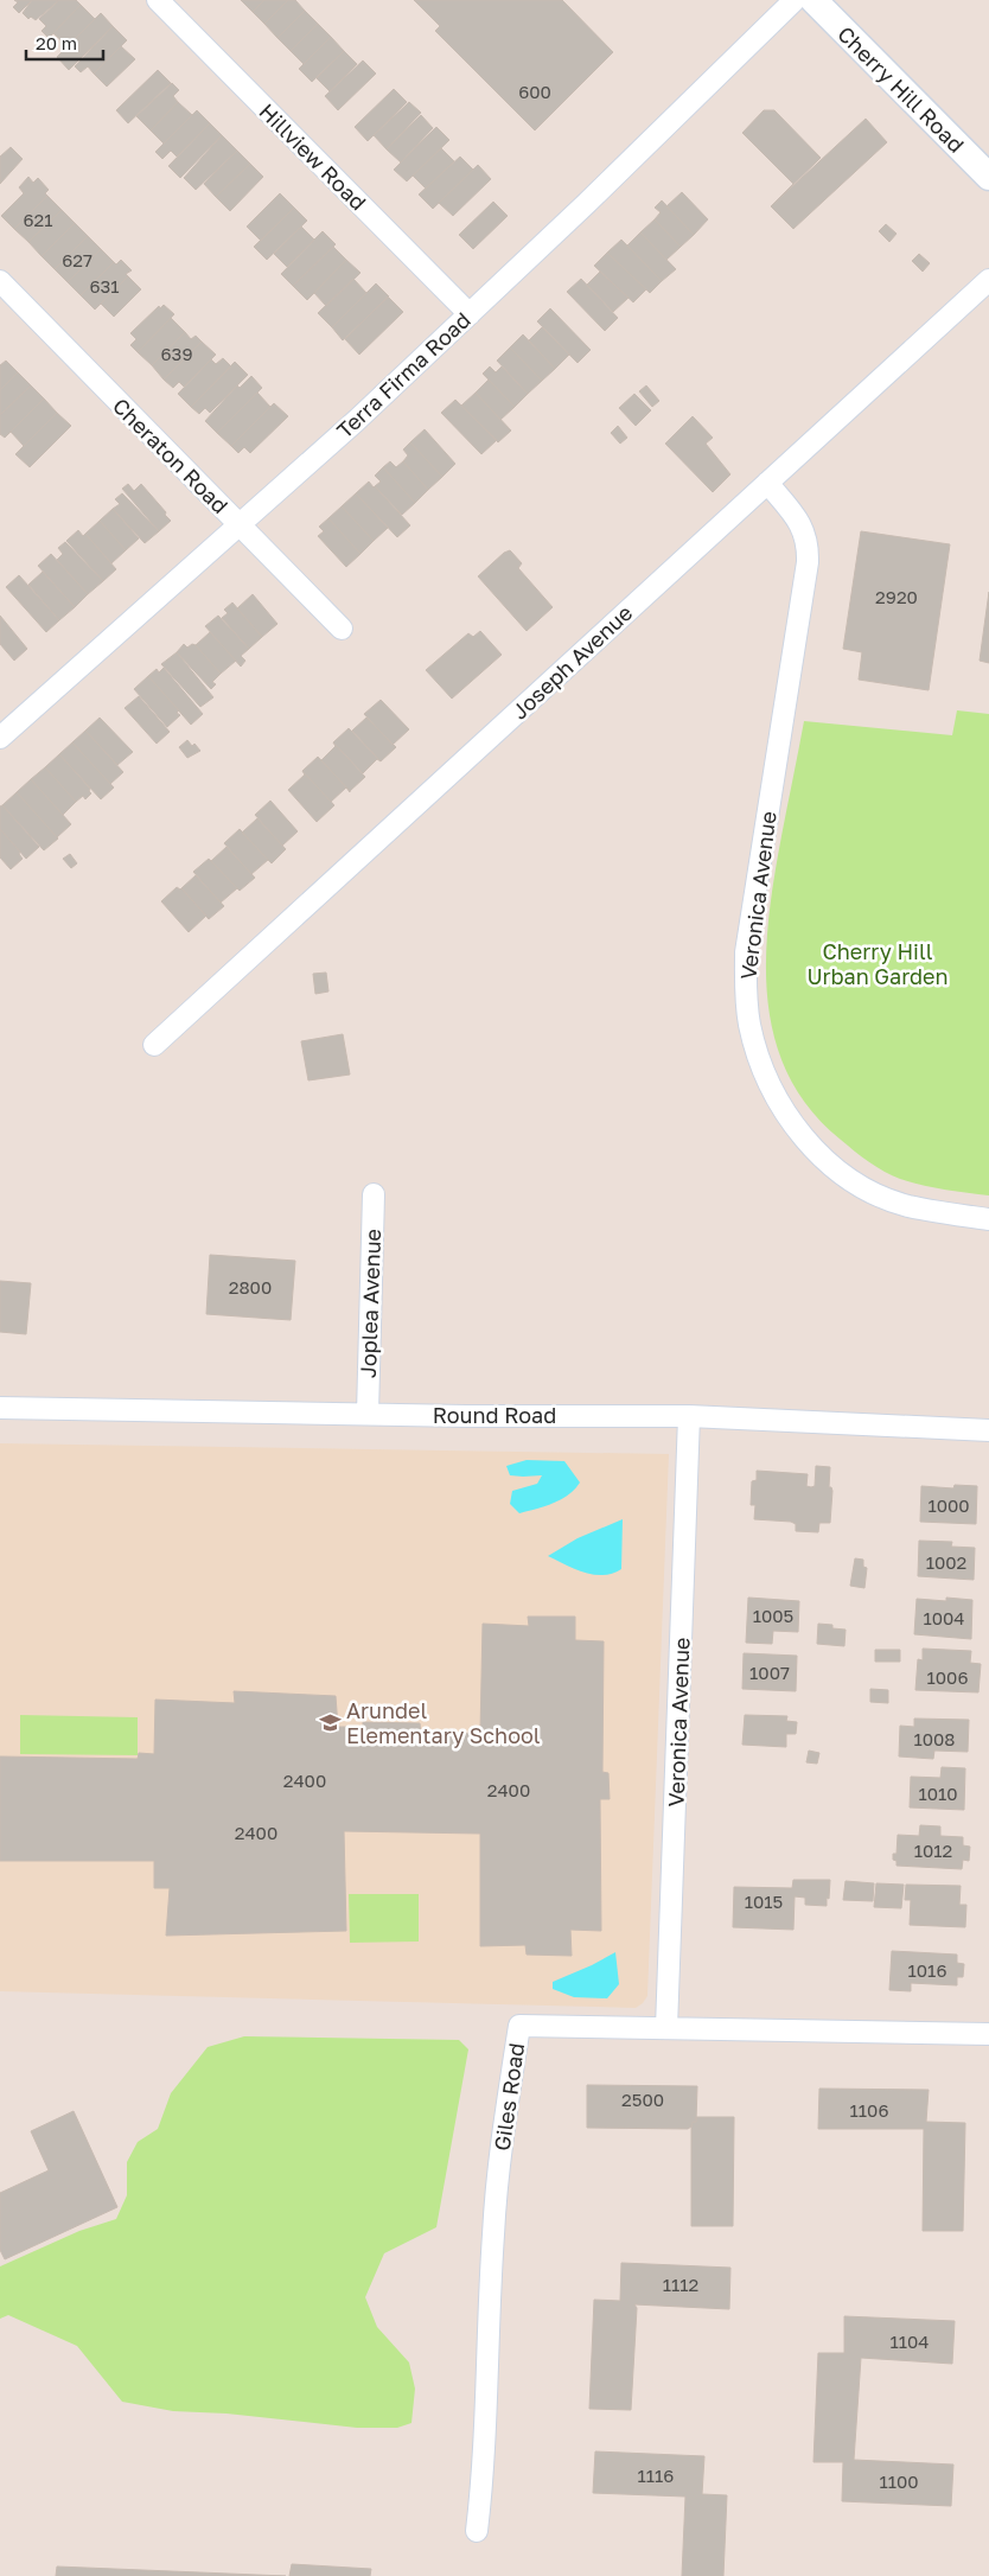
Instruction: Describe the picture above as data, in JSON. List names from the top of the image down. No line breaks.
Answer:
{"streets":{"street":["Cherry Hill Road","Hillview Road","Terra Firma Road","Cheraton Road","Joseph Avenue","Veronica Avenue","Joplea Avenue","Round Road","Giles Road"]},"crossings":[["Hillview Road","Terra Firma Road"],["Terra Firma Road","Cheraton Road"],["Joseph Avenue","Veronica Avenue"],["Veronica Avenue","Round Road"],["Veronica Avenue","Giles Road"],["Joplea Avenue","Round Road"]],"parks":["Cherry Hill Urban Garden"],"places":{"school or university":["Arundel Elementary School"]},"house_numbers":["600","621","627","631","639","2920","2800","1000","1002","1005","1004","1007","1006","1008","2400","2400","1010","2400","1012","1015","1016","2500","1106","1112","1104","1116","1100"],"scale_bar":"20 m"}
